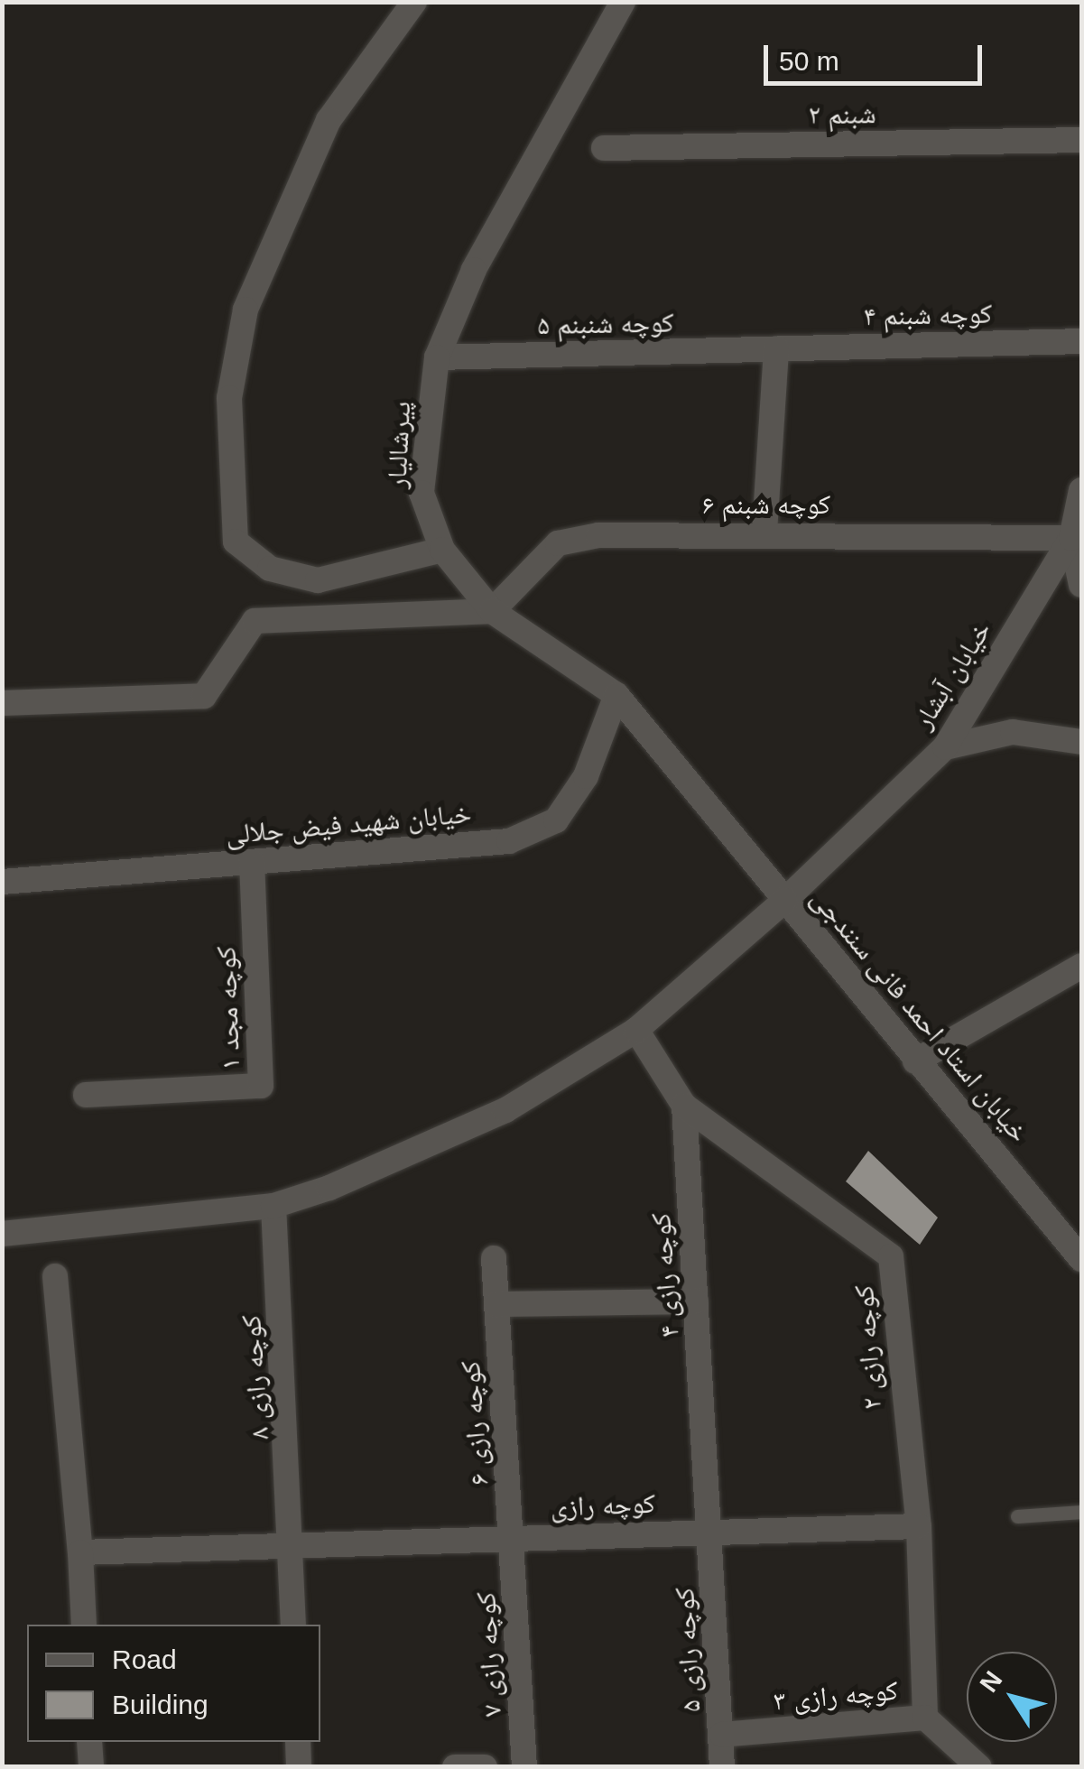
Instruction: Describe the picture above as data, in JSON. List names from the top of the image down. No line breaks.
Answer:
{"streets":{"street":["شبنم ۲","کوچه شبنم ۴","کوچه شنبنم ۵","پیرشالیار","کوچه شبنم ۶","خیابان آبشار","خیابان شهید فیض جلالی","کوچه مجد ۱","خیابان استاد احمد فانی سنندجی","کوچه رازی ۴","کوچه رازی ۲","کوچه رازی ۸","کوچه رازی ۶","کوچه رازی","کوچه رازی ۵","کوچه رازی ۷","کوچه رازی ۳"]},"crossings":[["کوچه شبنم ۴","کوچه شنبنم ۵"],["کوچه شنبنم ۵","پیرشالیار"],["پیرشالیار","کوچه شبنم ۶"],["پیرشالیار","خیابان آبشار"],["پیرشالیار","خیابان شهید فیض جلالی"],["پیرشالیار","خیابان استاد احمد فانی سنندجی"],["کوچه شبنم ۶","خیابان آبشار"],["خیابان آبشار","خیابان استاد احمد فانی سنندجی"],["خیابان شهید فیض جلالی","کوچه مجد ۱"],["خیابان استاد احمد فانی سنندجی","کوچه رازی ۴"],["خیابان استاد احمد فانی سنندجی","کوچه رازی ۸"],["کوچه رازی ۴","کوچه رازی ۲"],["کوچه رازی ۴","کوچه رازی"],["کوچه رازی ۴","کوچه رازی ۵"],["کوچه رازی ۲","کوچه رازی"],["کوچه رازی ۲","کوچه رازی ۳"],["کوچه رازی ۸","کوچه رازی"],["کوچه رازی ۶","کوچه رازی"],["کوچه رازی ۶","کوچه رازی ۷"],["کوچه رازی","کوچه رازی ۵"],["کوچه رازی","کوچه رازی ۷"],["کوچه رازی","کوچه رازی ۳"],["کوچه رازی ۵","کوچه رازی ۳"]],"legend":["Road","Building"],"scale_bar":"50 m","north":"top left"}
